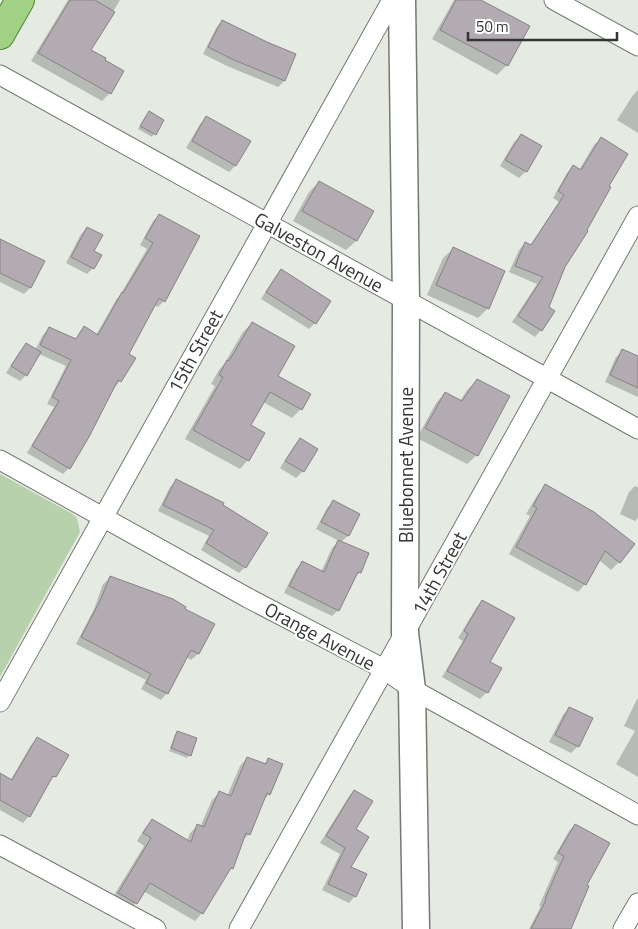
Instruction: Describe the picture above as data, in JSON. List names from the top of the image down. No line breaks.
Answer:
{"streets":{"street":["Galveston Avenue","15th Street","Bluebonnet Avenue","14th Street","Orange Avenue"]},"crossings":[["Galveston Avenue","15th Street"],["Galveston Avenue","Bluebonnet Avenue"],["Galveston Avenue","14th Street"],["15th Street","Orange Avenue"],["Bluebonnet Avenue","14th Street"],["Bluebonnet Avenue","Orange Avenue"],["14th Street","Orange Avenue"]],"scale_bar":"50 m"}
